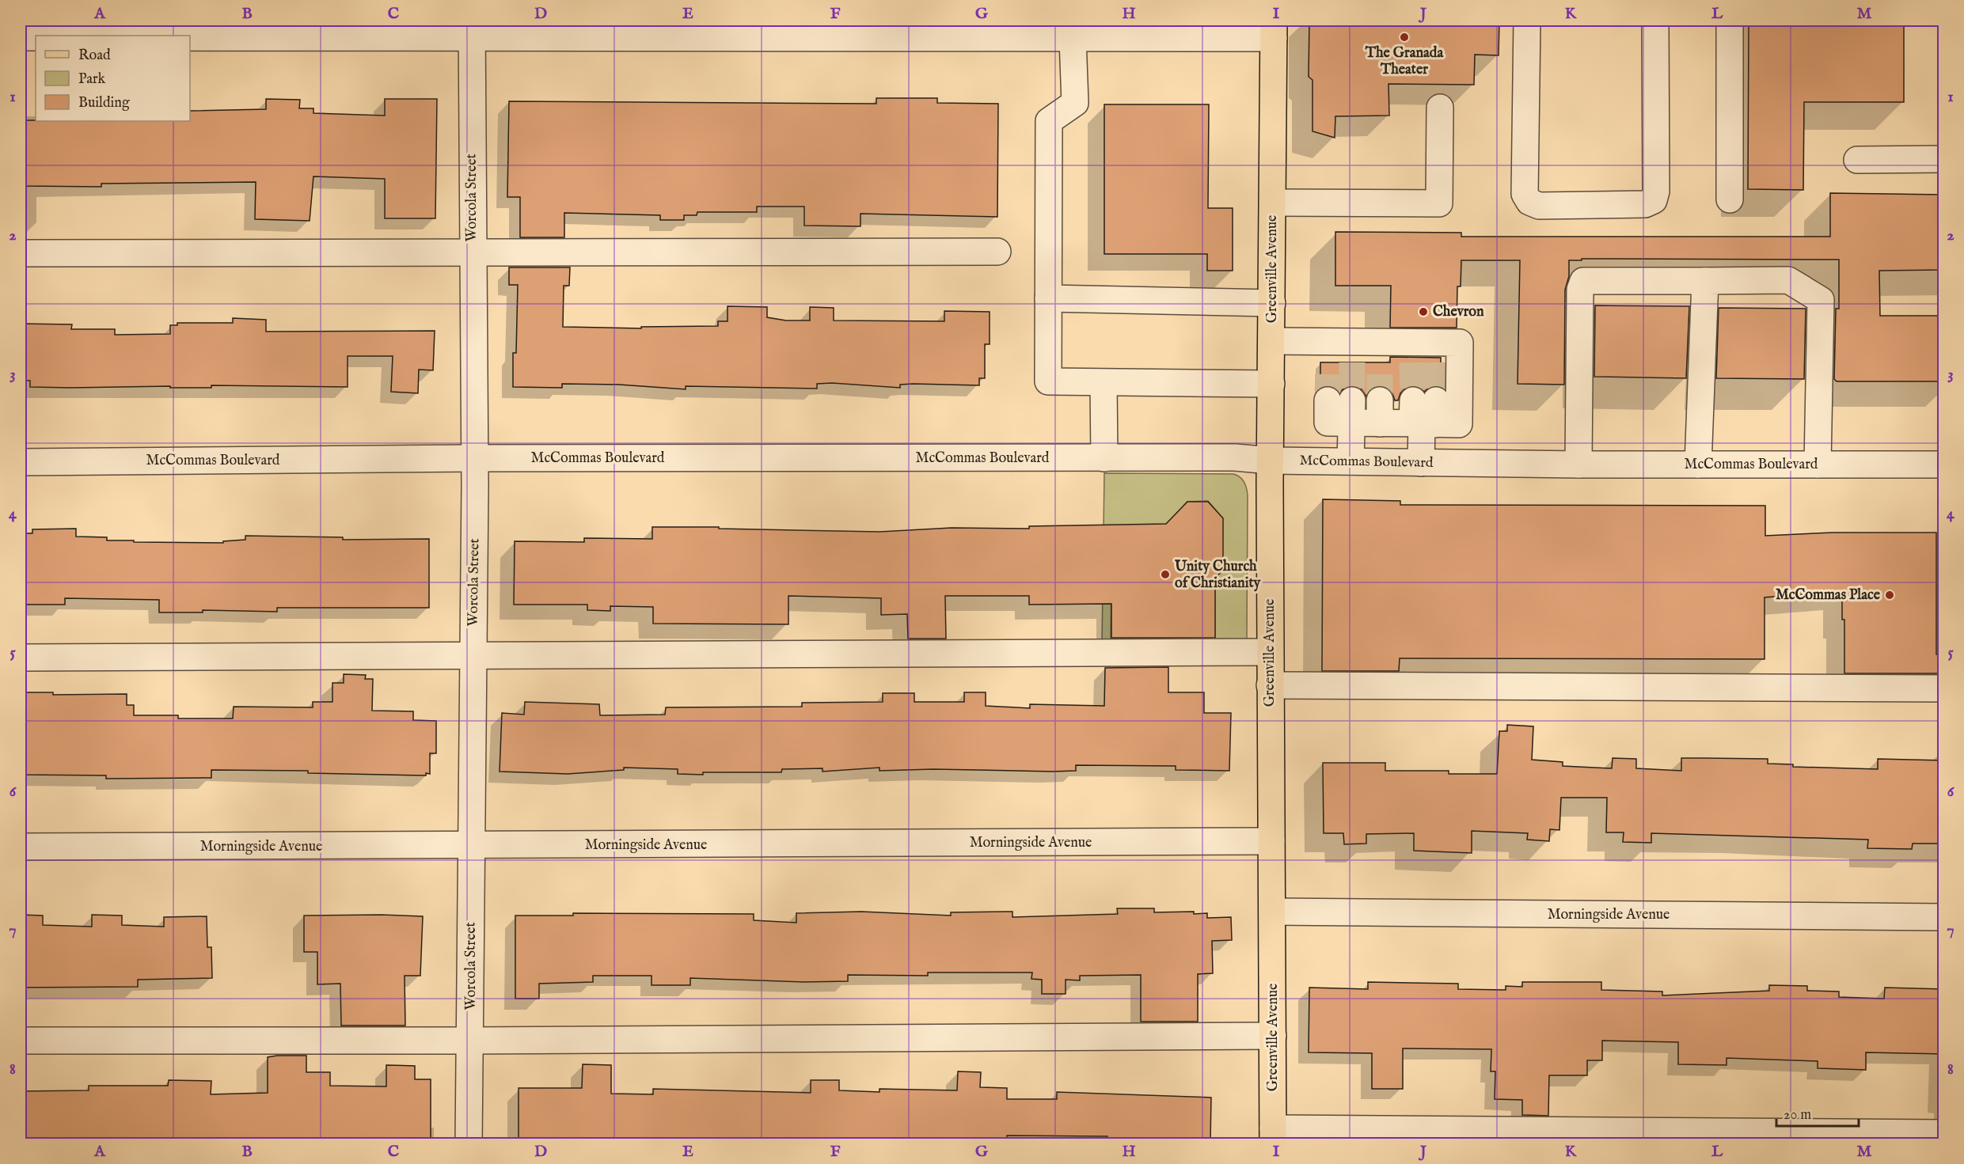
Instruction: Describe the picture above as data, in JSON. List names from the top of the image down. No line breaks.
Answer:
{"streets":{"main road":["Greenville Avenue"],"street":["Worcola Street","McCommas Boulevard","Morningside Avenue"]},"crossings":[["Worcola Street","McCommas Boulevard"],["Worcola Street","Morningside Avenue"],["Greenville Avenue","McCommas Boulevard"],["Greenville Avenue","Morningside Avenue"]],"places":["The Granada Theater","Chevron","Unity Church of Christianity","McCommas Place"],"legend":["Road","Park","Building"],"scale_bar":"20 m","grid":{"columns":["A","B","C","D","E","F","G","H","I","J","K","L","M"],"rows":["1","2","3","4","5","6","7","8"]}}
